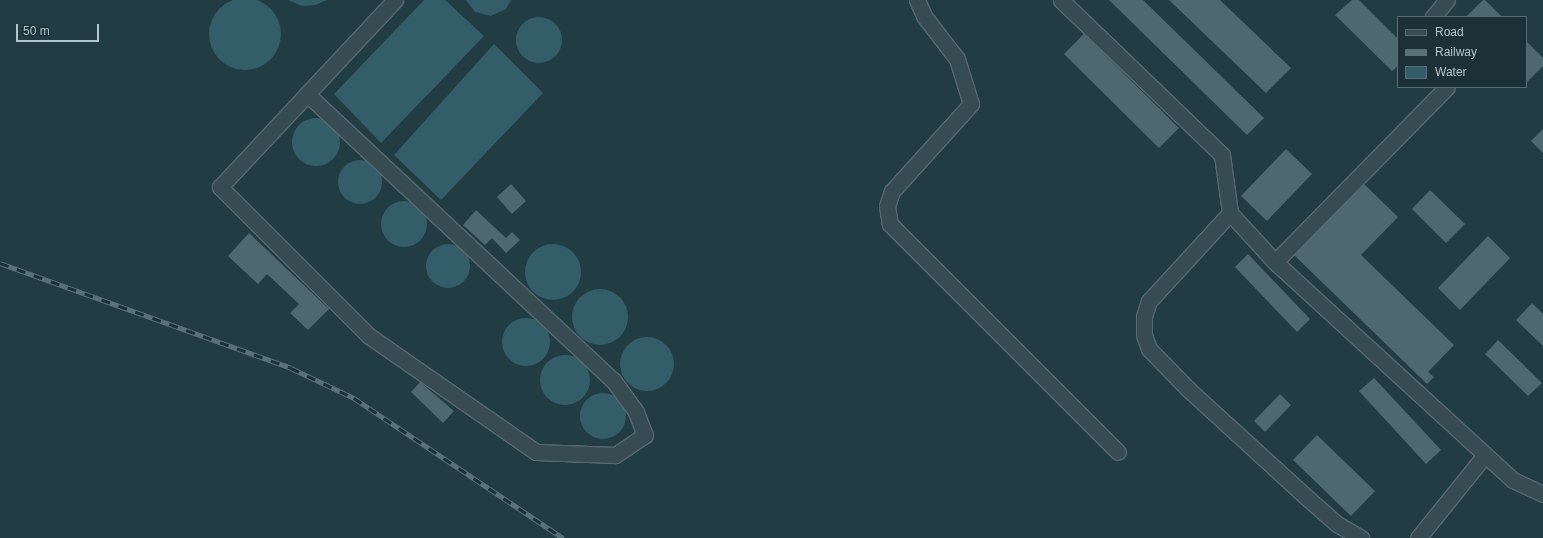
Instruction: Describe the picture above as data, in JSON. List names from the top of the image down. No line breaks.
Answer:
{"legend":["Road","Railway","Water"],"scale_bar":"50 m"}
